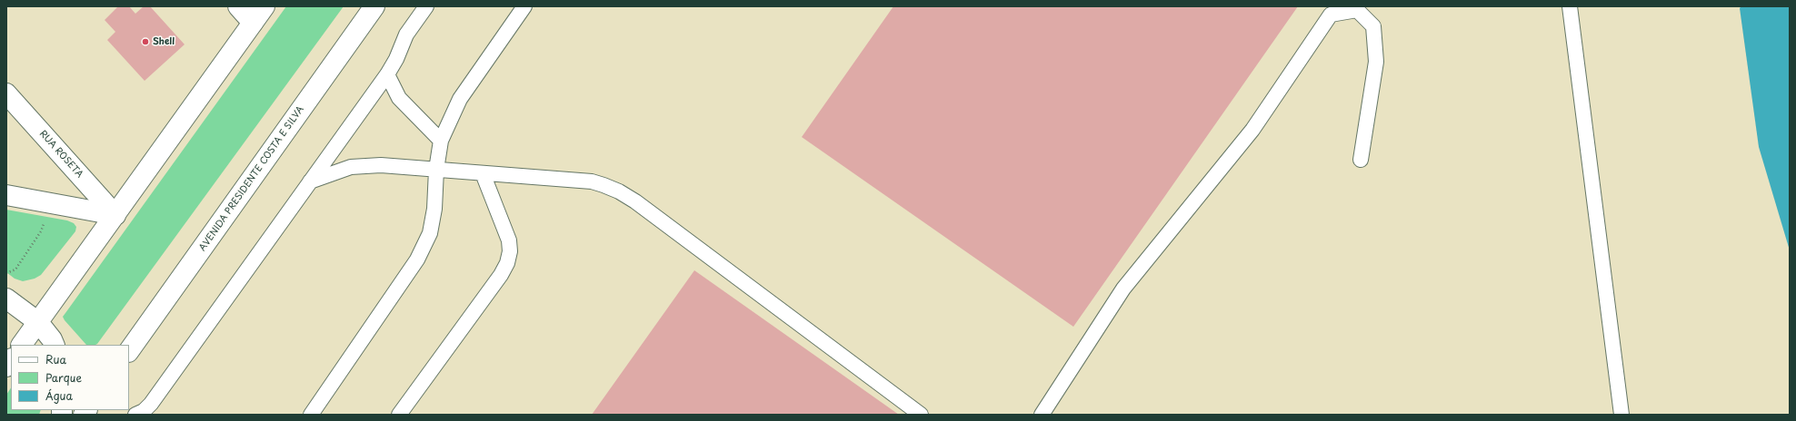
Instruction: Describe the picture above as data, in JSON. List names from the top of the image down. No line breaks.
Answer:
{"streets":{"main road":["RUA ROSETA","AVENIDA PRESIDENTE COSTA E SILVA"]},"places":["Shell"],"legend":["Rua","Parque","Água"]}
